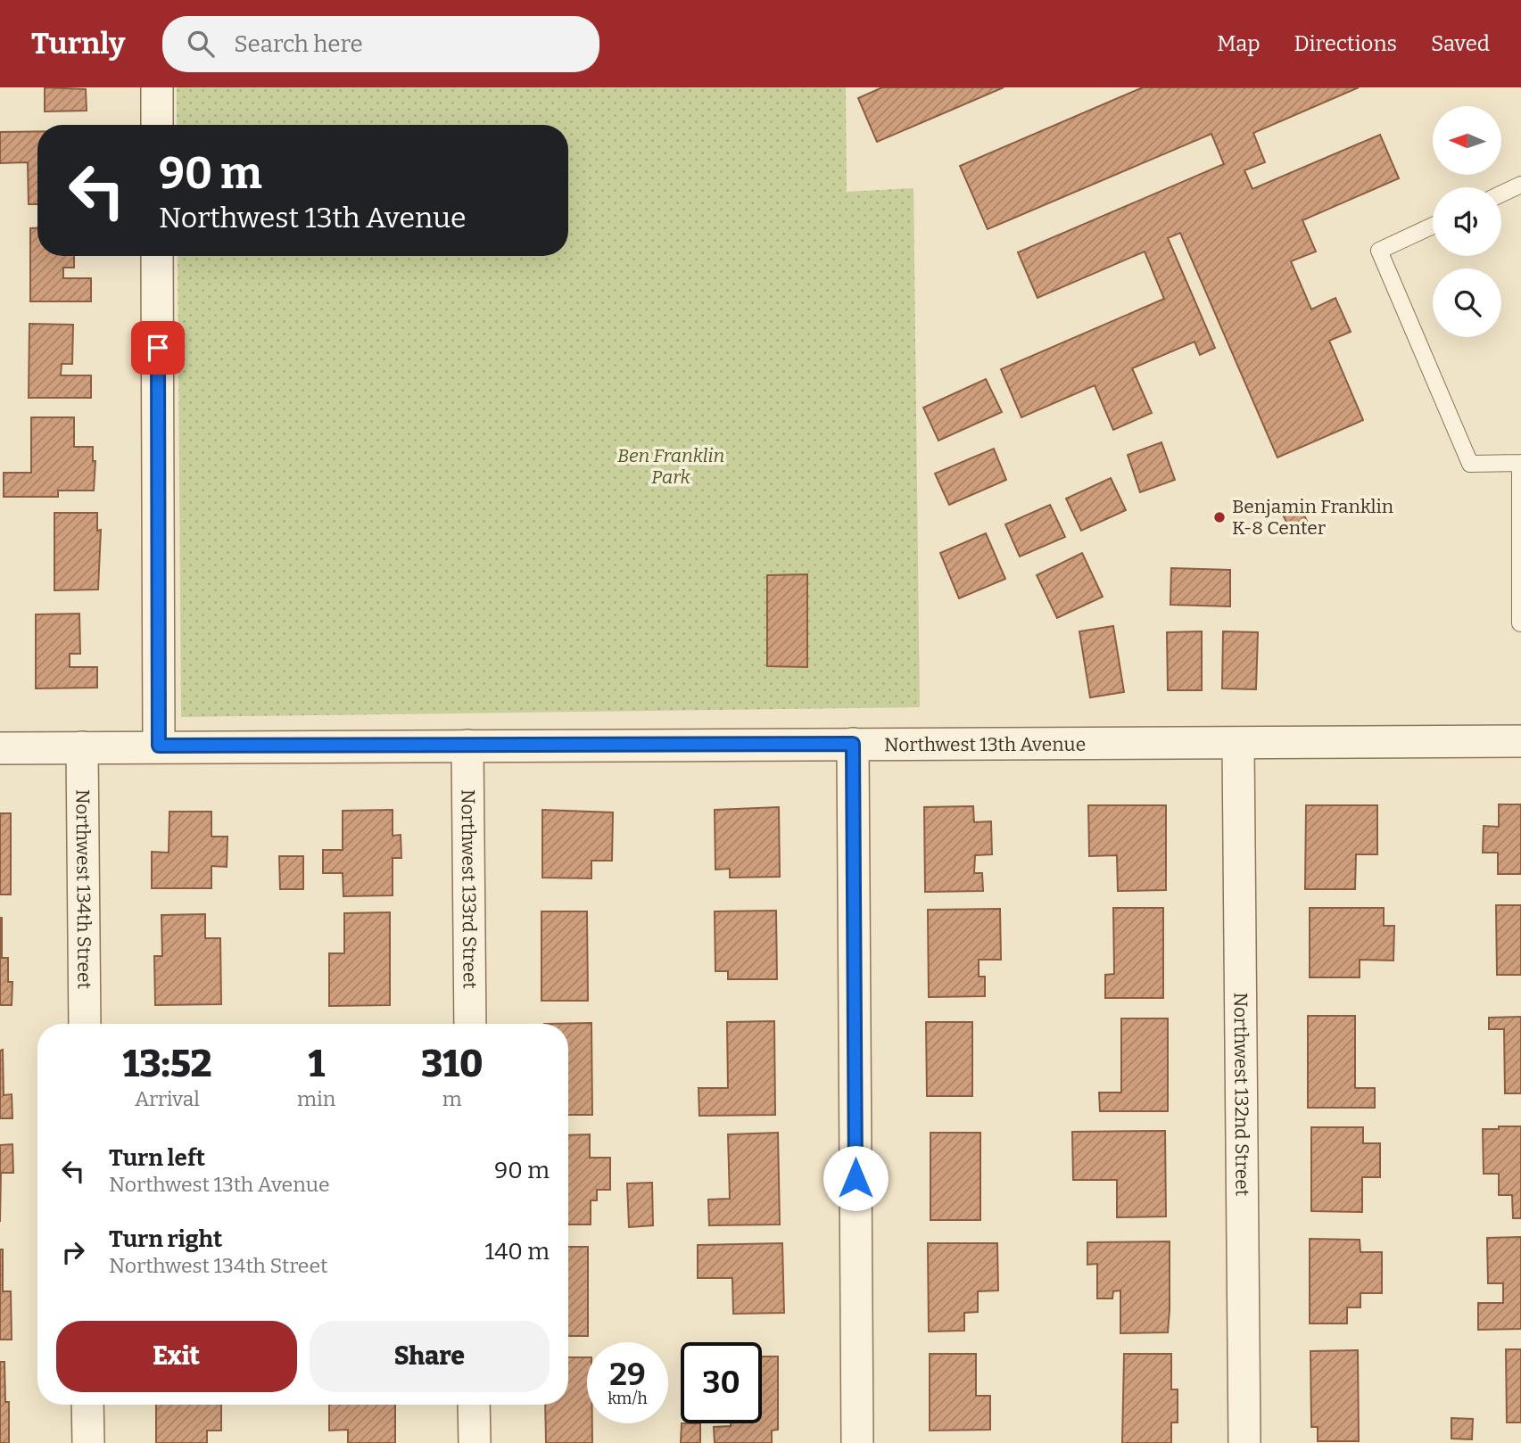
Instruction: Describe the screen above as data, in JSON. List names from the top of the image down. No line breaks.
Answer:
{"streets":{"street":["Northwest 13th Avenue","Northwest 133rd Street","Northwest 134th Street","Northwest 132nd Street"]},"crossings":[["Northwest 13th Avenue","Northwest 133rd Street"],["Northwest 13th Avenue","Northwest 134th Street"],["Northwest 13th Avenue","Northwest 132nd Street"]],"parks":["Ben Franklin Park"],"places":["Benjamin Franklin K-8 Center"],"north":"left","page":{"header":"Turnly","search":"Search here","nav":["Map","Directions","Saved"],"turn":["90 m","Northwest 13th Avenue"],"eta":["13:52","Arrival","1","min","310","m"],"list":[{"name":"Turn left","note":"Northwest 13th Avenue","value":"90 m"},{"name":"Turn right","note":"Northwest 134th Street","value":"140 m"}],"buttons":["Exit","Share"],"speed":"29 km/h","limit":"30"}}
